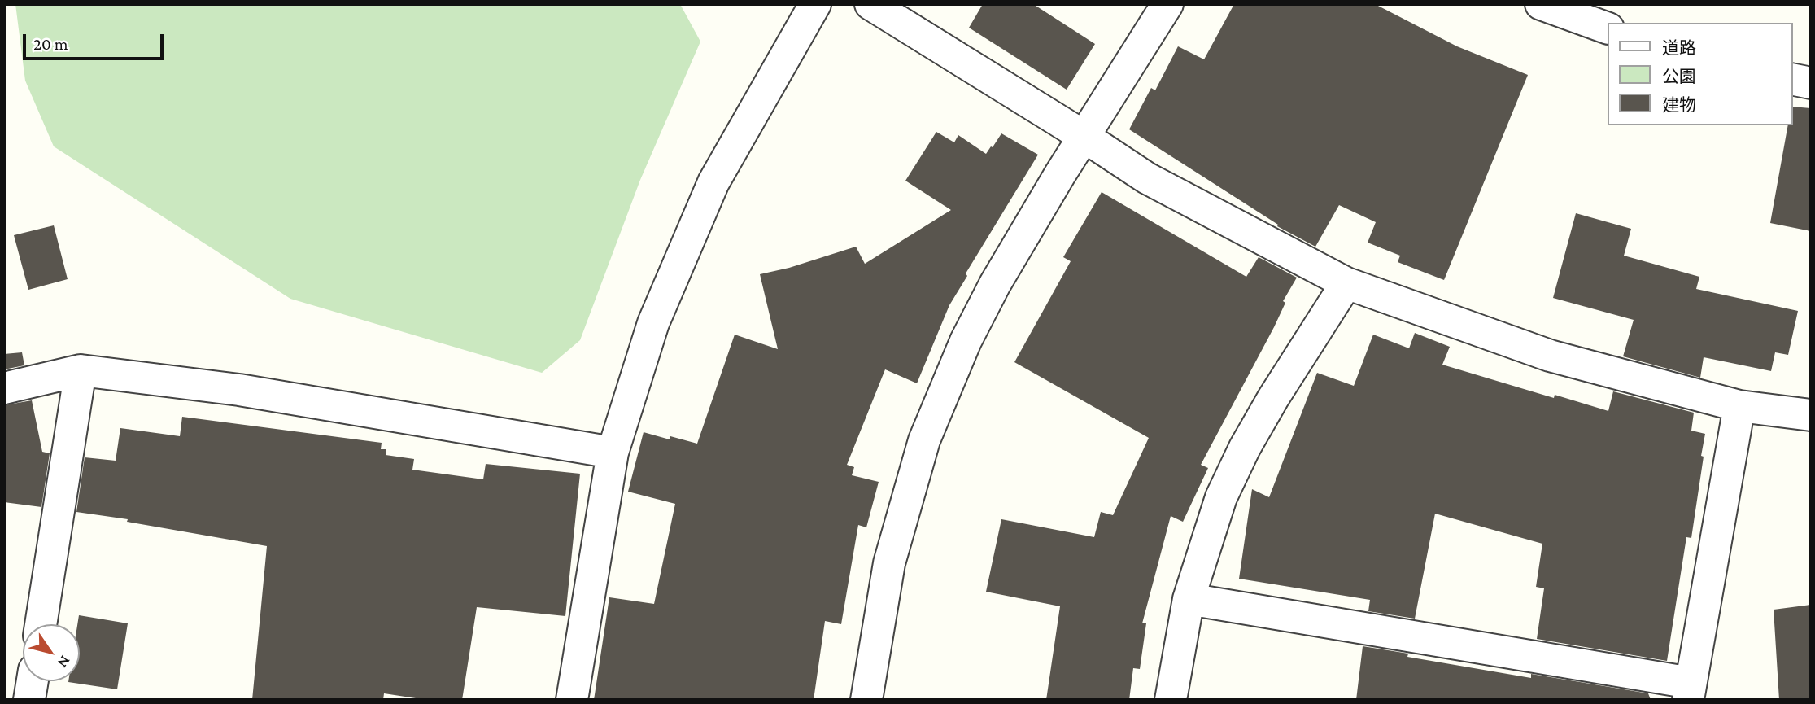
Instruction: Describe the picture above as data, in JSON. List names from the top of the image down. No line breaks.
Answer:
{"legend":["道路","公園","建物"],"scale_bar":"20 m","north":"bottom right"}
